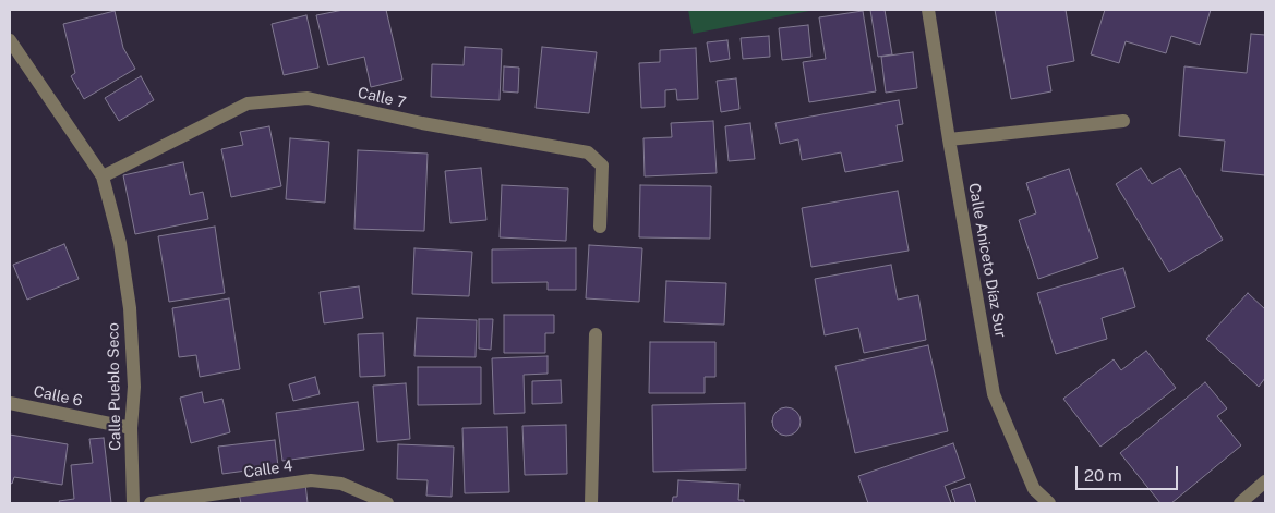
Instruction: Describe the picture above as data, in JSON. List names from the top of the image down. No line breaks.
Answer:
{"streets":{"street":["Calle 7","Calle Aniceto Díaz Sur","Calle Pueblo Seco","Calle 6","Calle 4"]},"crossings":[["Calle 7","Calle Pueblo Seco"],["Calle Pueblo Seco","Calle 6"]],"scale_bar":"20 m"}
